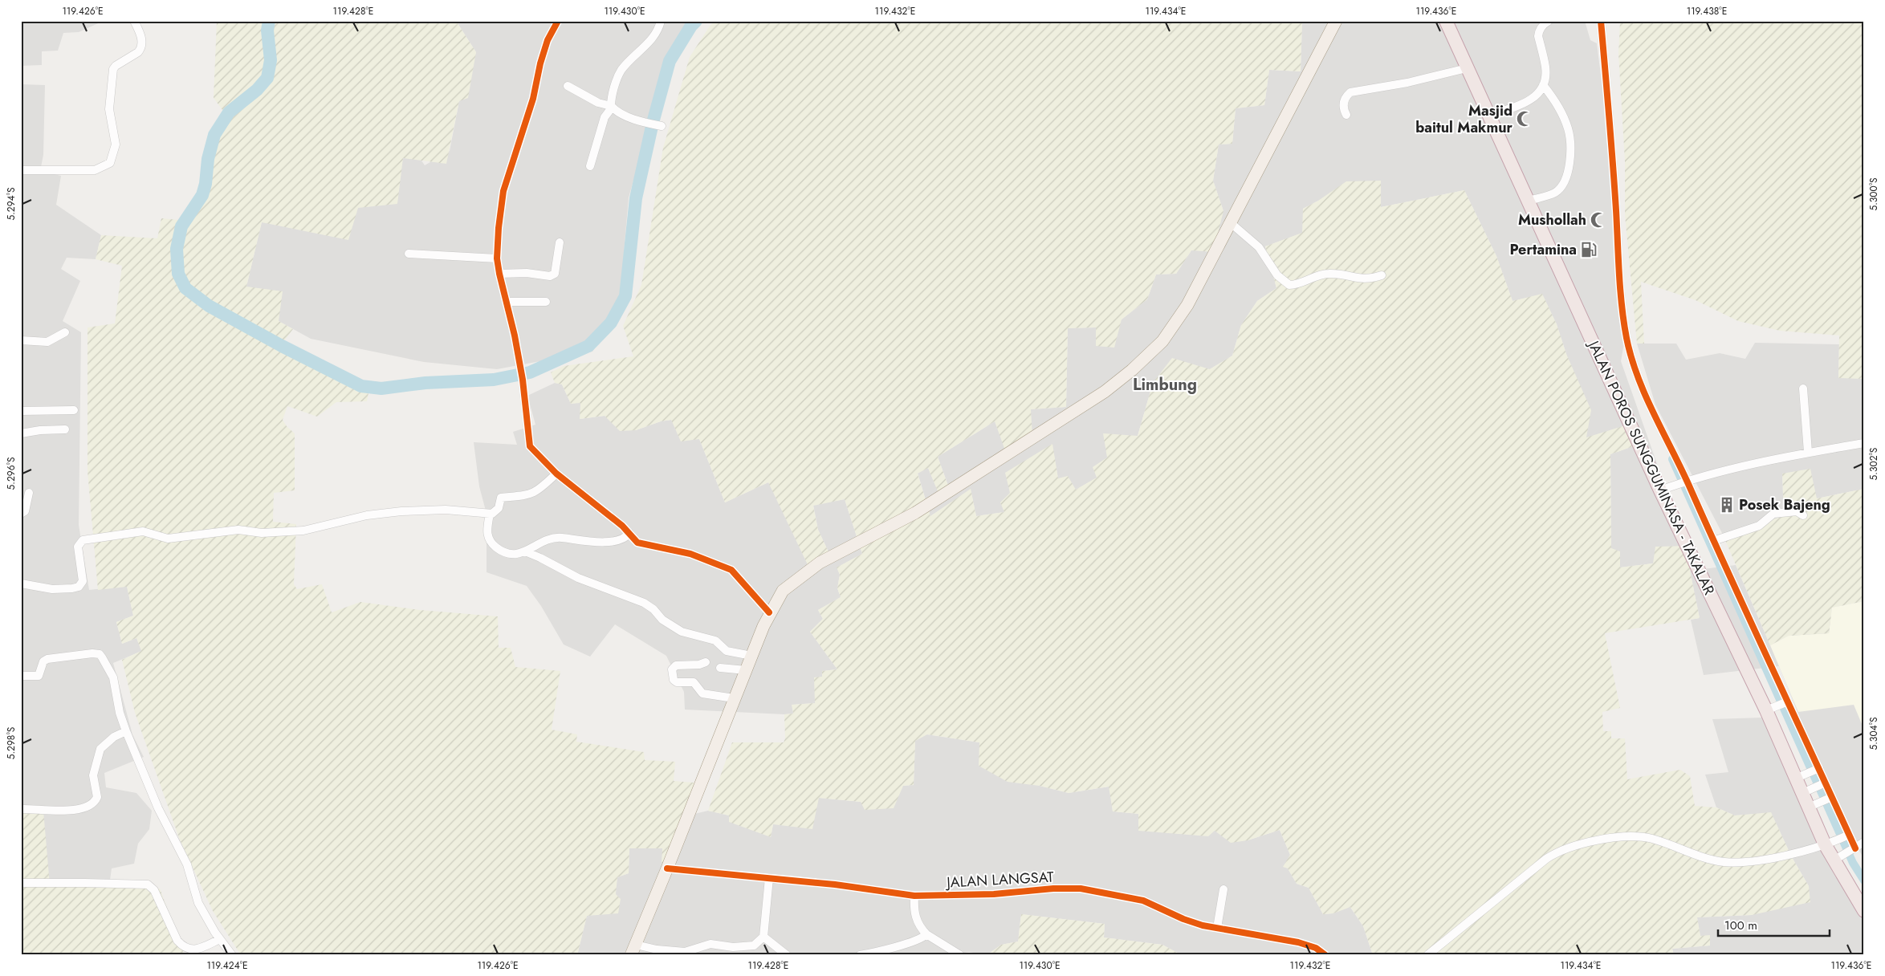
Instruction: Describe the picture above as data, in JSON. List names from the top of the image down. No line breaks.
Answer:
{"streets":{"highway":["JALAN POROS SUNGGUMINASA - TAKALAR"],"street":["JALAN LANGSAT"]},"districts":["Limbung"],"places":{"mosque":["Masjid baitul Makmur","Mushollah"],"fuel station":["Pertamina"],"building":["Posek Bajeng"]},"scale_bar":"100 m","coordinates":["119.426°E","119.428°E","119.430°E","119.432°E","119.434°E","119.436°E","119.438°E","5.300°S","5.294°S","5.302°S","5.296°S","5.304°S","5.298°S","119.424°E"]}
